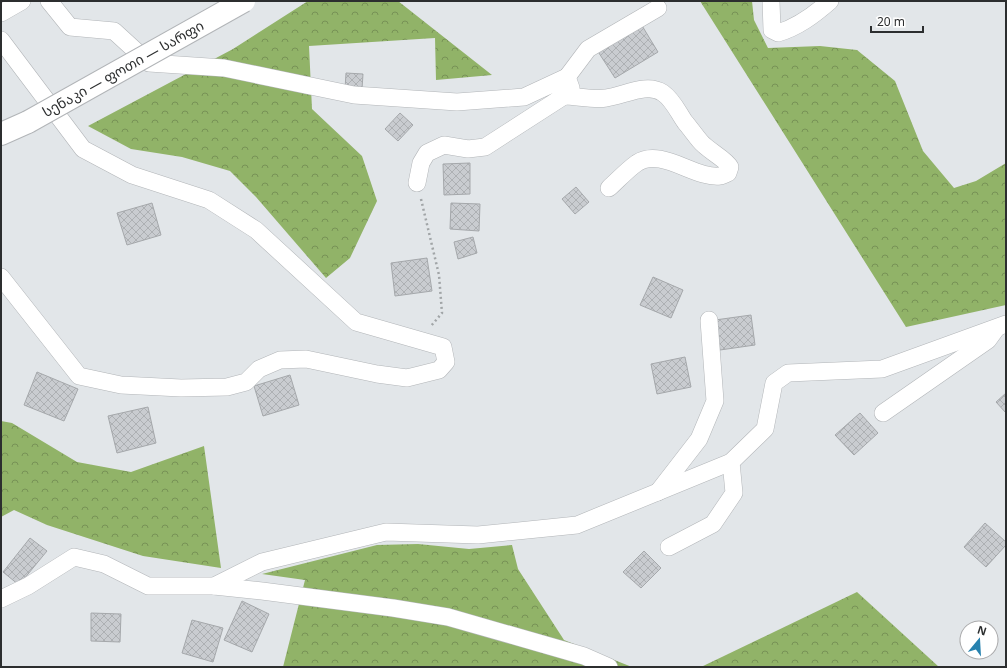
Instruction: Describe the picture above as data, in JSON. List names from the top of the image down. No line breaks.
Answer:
{"streets":{"highway":["სენაკი — ფოთი — სარფი"]},"scale_bar":"20 m","north":"top"}
